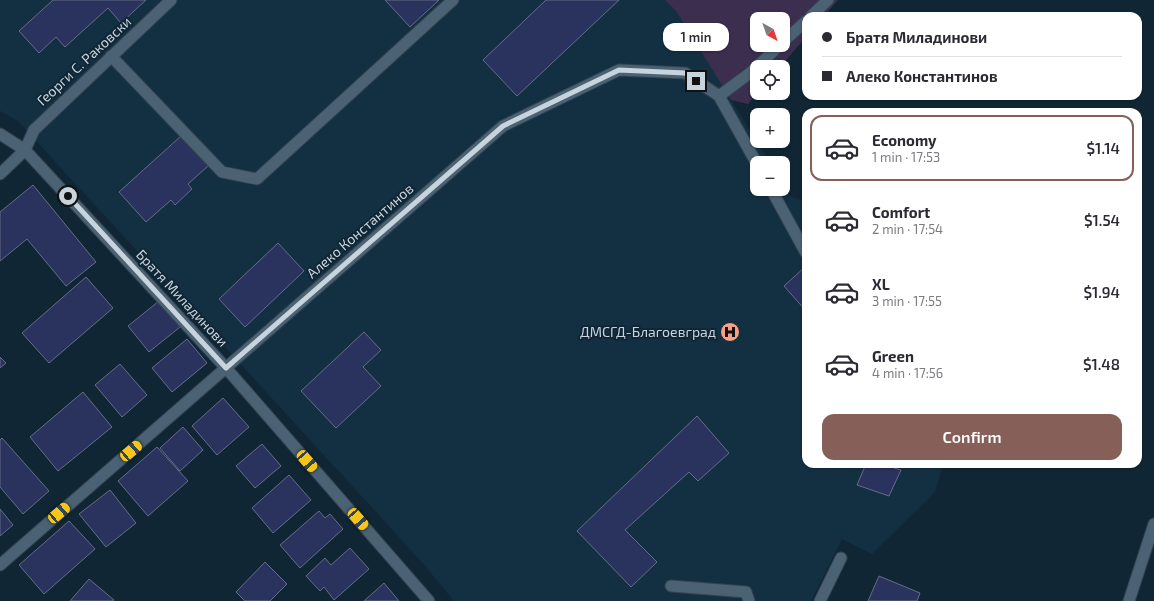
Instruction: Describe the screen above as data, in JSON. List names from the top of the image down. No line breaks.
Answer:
{"streets":{"street":["Георги С. Раковски","Алеко Константинов","Братя Миладинови"]},"crossings":[["Георги С. Раковски","Братя Миладинови"],["Алеко Константинов","Братя Миладинови"]],"places":{"hospital":["ДМСГД-Благоевград"]},"north":"bottom right","page":{"map_buttons":["+","−"],"banner":["Братя Миладинови","Алеко Константинов"],"bubble":"1 min","list":[{"name":"Economy","note":"1 min · 17:53","value":"$1.14"},{"name":"Comfort","note":"2 min · 17:54","value":"$1.54"},{"name":"XL","note":"3 min · 17:55","value":"$1.94"},{"name":"Green","note":"4 min · 17:56","value":"$1.48"}],"buttons":"Confirm"}}
